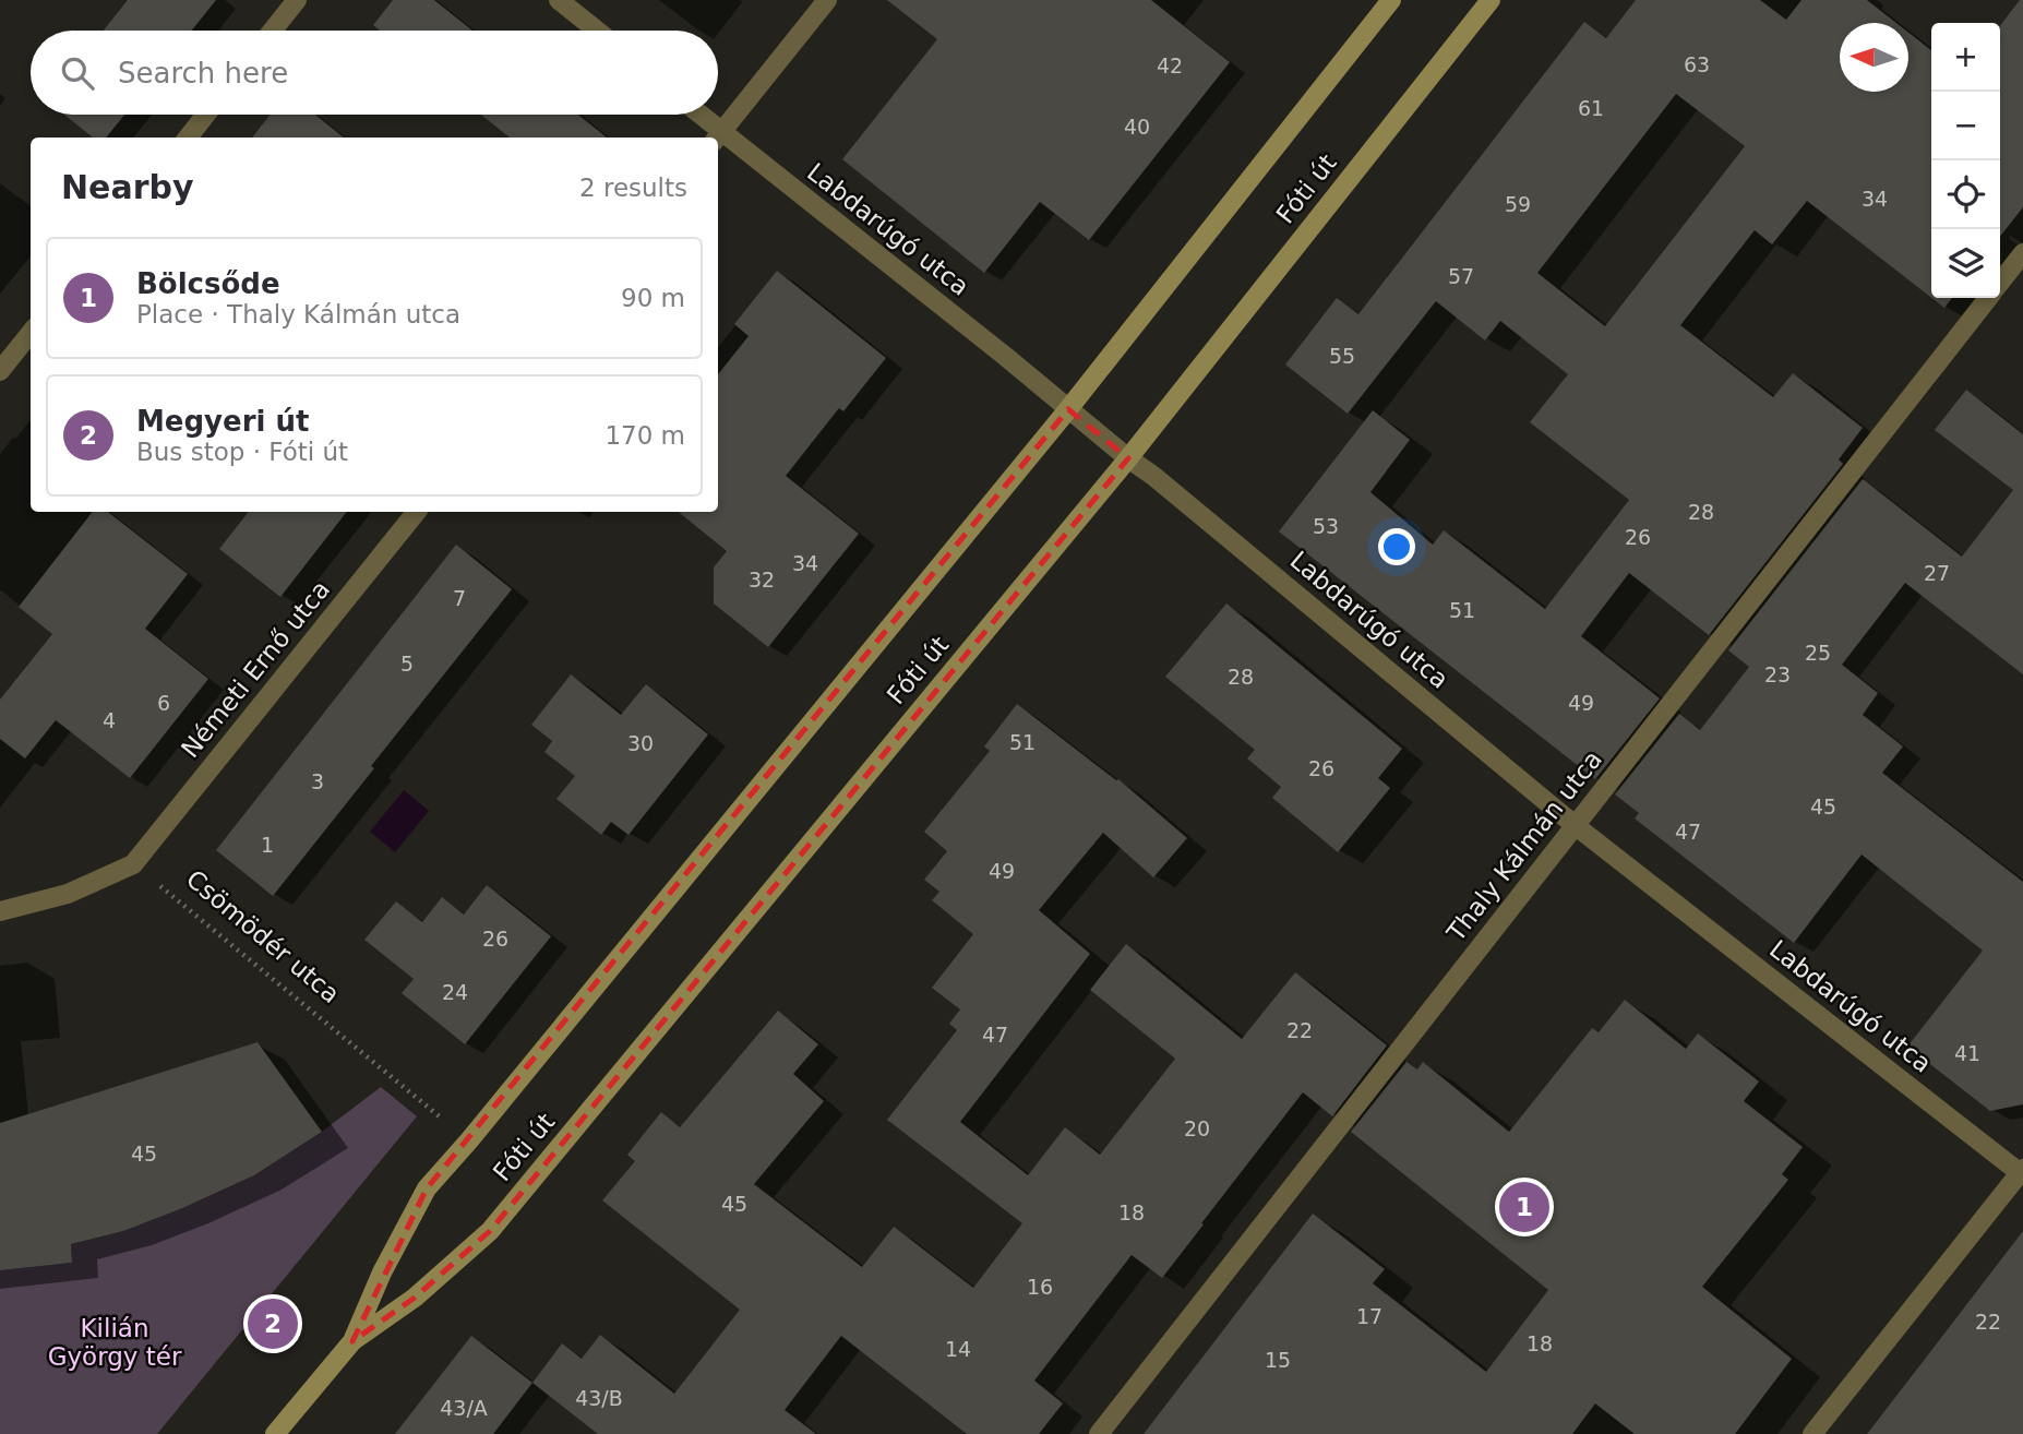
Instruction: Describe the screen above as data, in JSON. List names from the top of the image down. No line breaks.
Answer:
{"streets":{"street":["Fóti út","Labdarúgó utca","Németi Ernő utca","Thaly Kálmán utca"],"path":["Csömödér utca"]},"crossings":[["Fóti út","Labdarúgó utca"],["Fóti út","Csömödér utca"],["Labdarúgó utca","Thaly Kálmán utca"],["Németi Ernő utca","Csömödér utca"]],"parks":["Kilián György tér"],"house_numbers":["63","42","61","40","34","59","57","55","28","53","26","34","27","32","7","51","25","5","23","28","6","49","4","51","30","26","3","45","47","1","49","26","24","22","47","41","20","45","45","18","16","17","22","18","14","15","43/B","43/A"],"north":"left","page":{"map_buttons":["+","−"],"search":"Search here","heading":["Nearby","2 results"],"list":[{"mark":"1","name":"Bölcsőde","note":"Place · Thaly Kálmán utca","value":"90 m"},{"mark":"2","name":"Megyeri út","note":"Bus stop · Fóti út","value":"170 m"}],"pins":["1","2"]}}
